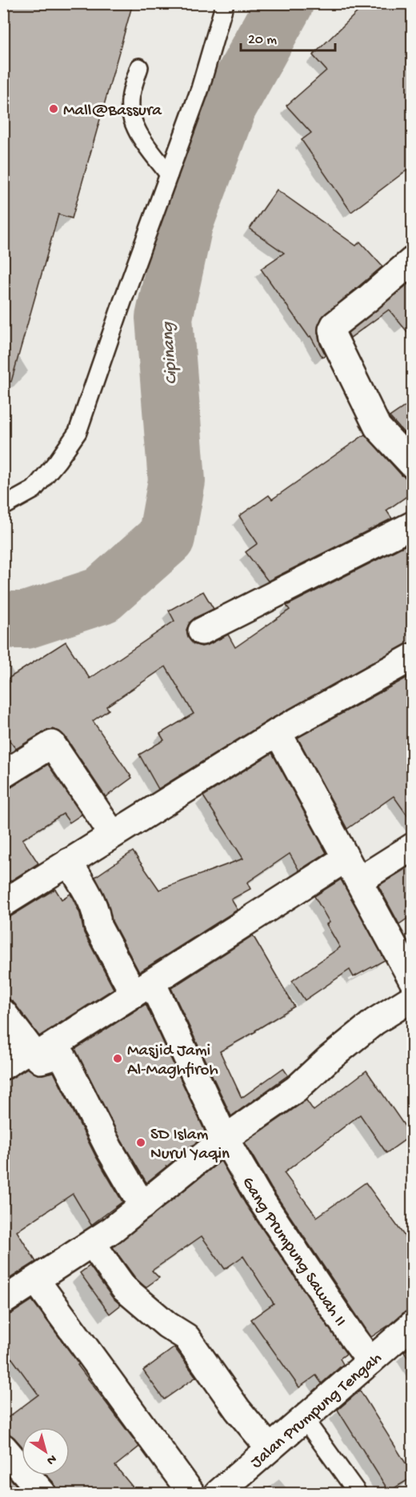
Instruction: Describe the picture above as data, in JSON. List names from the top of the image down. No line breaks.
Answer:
{"streets":{"street":["Gang Prumpung Sawah II","Jalan Prumpung Tengah"]},"crossings":[["Gang Prumpung Sawah II","Jalan Prumpung Tengah"]],"water":["Cipinang"],"places":["Mall@Bassura","Masjid Jami Al-Maghfiroh","SD Islam Nurul Yaqin"],"scale_bar":"20 m","north":"bottom right"}
